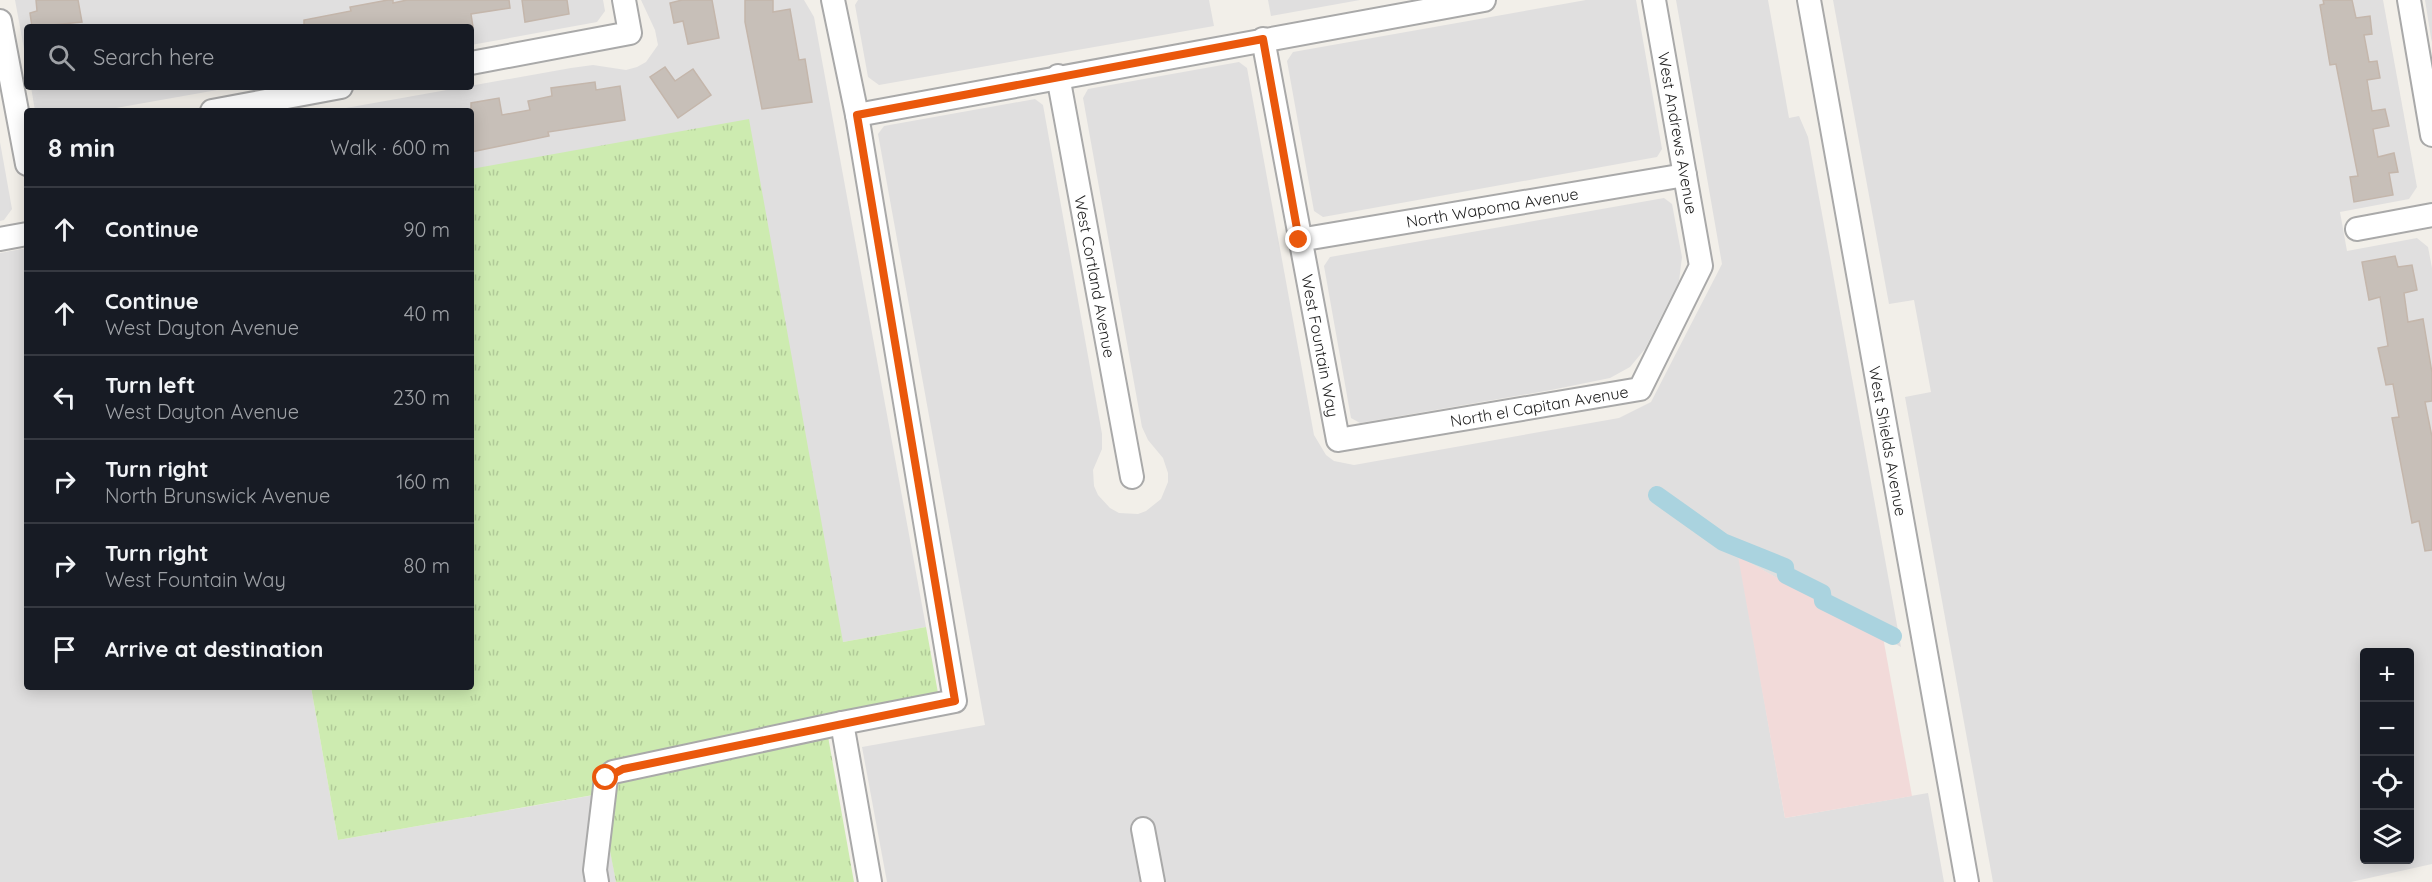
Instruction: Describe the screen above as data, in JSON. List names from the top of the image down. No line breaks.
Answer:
{"streets":{"street":["West Andrews Avenue","North Wapoma Avenue","West Cortland Avenue","West Fountain Way","North el Capitan Avenue","West Shields Avenue"]},"crossings":[["West Andrews Avenue","North Wapoma Avenue"],["West Andrews Avenue","North el Capitan Avenue"],["North Wapoma Avenue","West Fountain Way"],["West Fountain Way","North el Capitan Avenue"]],"page":{"search":"Search here","heading":["8 min","Walk · 600 m"],"list":[["Continue","90 m"],["Continue","West Dayton Avenue","40 m"],["Turn left","West Dayton Avenue","230 m"],["Turn right","North Brunswick Avenue","160 m"],["Turn right","West Fountain Way","80 m"],"Arrive at destination"],"map_buttons":["+","−"]}}
